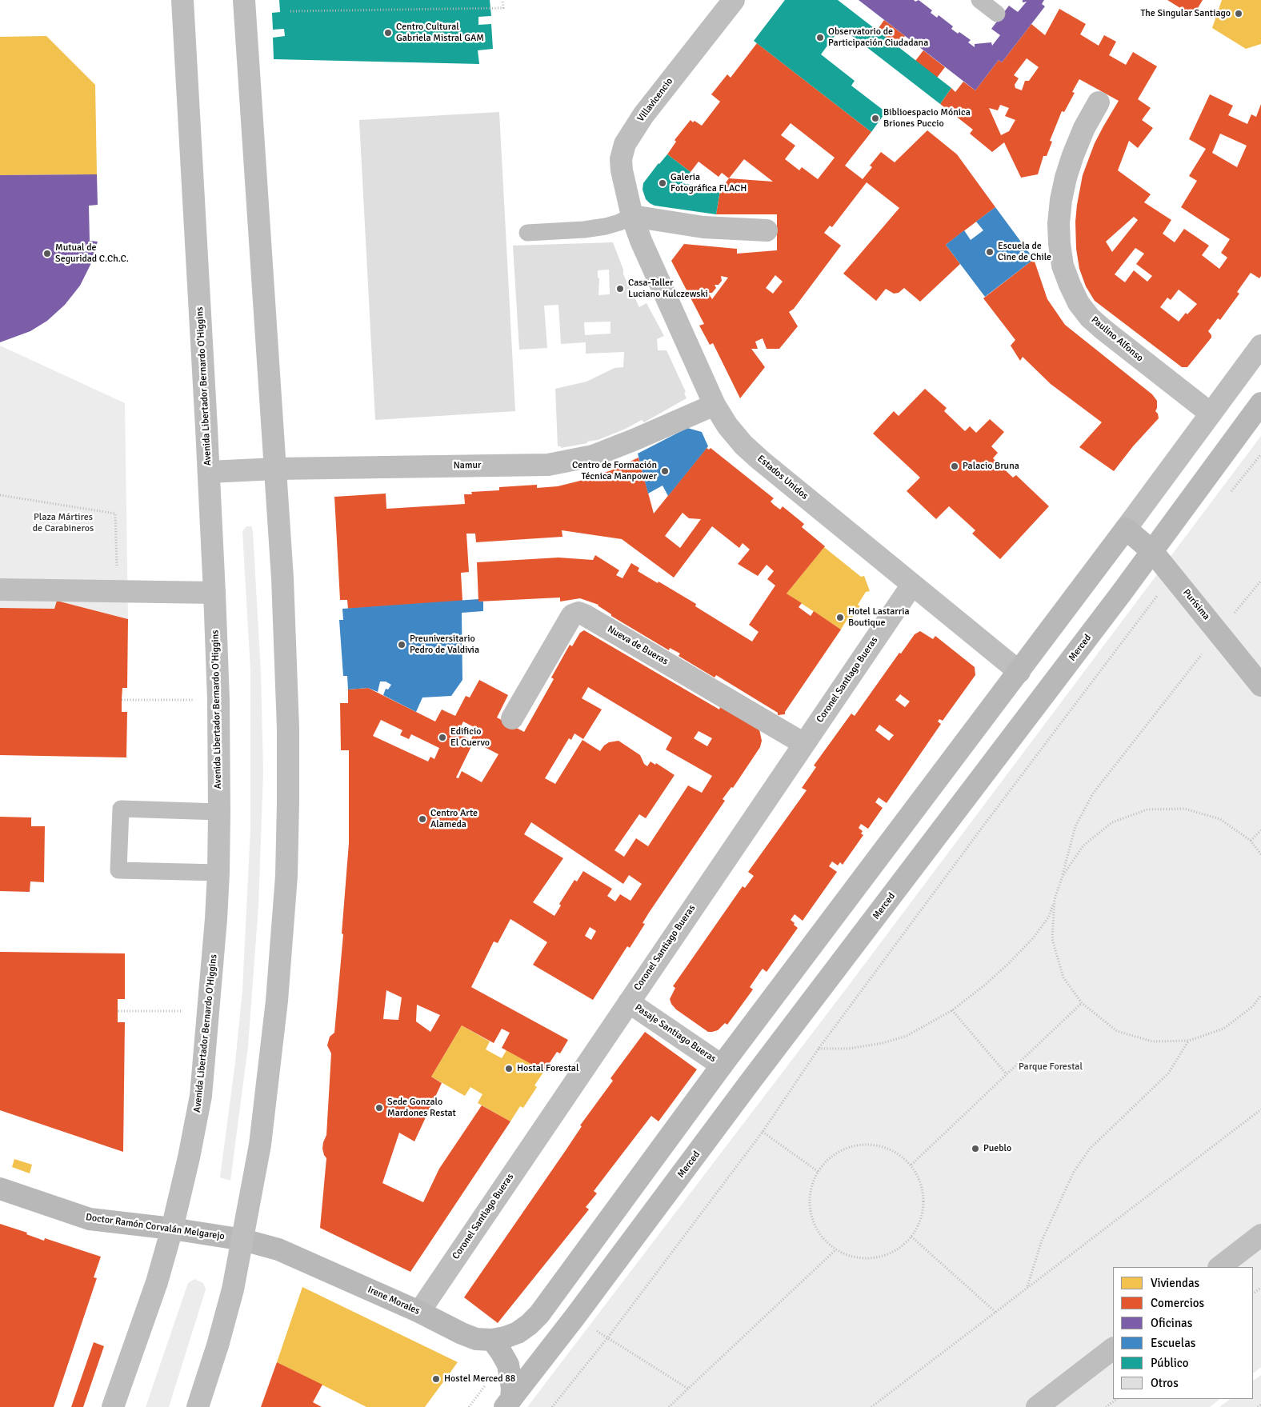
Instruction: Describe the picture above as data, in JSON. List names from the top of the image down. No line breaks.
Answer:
{"streets":{"main road":["Purísima","Merced","Doctor Ramón Corvalán Melgarejo","Irene Morales"],"street":["Villavicencio","Paulino Alfonso","Avenida Libertador Bernardo O'Higgins","Namur","Estados Unidos","Nueva de Bueras","Coronel Santiago Bueras","Pasaje Santiago Bueras"]},"crossings":[["Villavicencio","Estados Unidos"],["Avenida Libertador Bernardo O'Higgins","Namur"],["Avenida Libertador Bernardo O'Higgins","Doctor Ramón Corvalán Melgarejo"],["Namur","Estados Unidos"],["Estados Unidos","Coronel Santiago Bueras"],["Purísima","Merced"],["Nueva de Bueras","Coronel Santiago Bueras"],["Coronel Santiago Bueras","Pasaje Santiago Bueras"],["Coronel Santiago Bueras","Irene Morales"],["Pasaje Santiago Bueras","Irene Morales"],["Doctor Ramón Corvalán Melgarejo","Irene Morales"]],"parks":["Plaza Mártires de Carabineros","Parque Forestal"],"places":["The Singular Santiago","Centro Cultural Gabriela Mistral GAM","Observatorio de Participación Ciudadana","Biblioespacio Mónica Briones Puccio","Galeria Fotográfica FLACH","Escuela de Cine de Chile","Mutual de Seguridad C.Ch.C.","Casa-Taller Luciano Kulczewski","Palacio Bruna","Centro de Formación Técnica Manpower","Hotel Lastarria Boutique","Preuniversitario Pedro de Valdivia","Edificio El Cuervo","Centro Arte Alameda","Hostal Forestal","Sede Gonzalo Mardones Restat","Pueblo","Hostel Merced 88"],"legend":["Viviendas","Comercios","Oficinas","Escuelas","Público","Otros"]}
